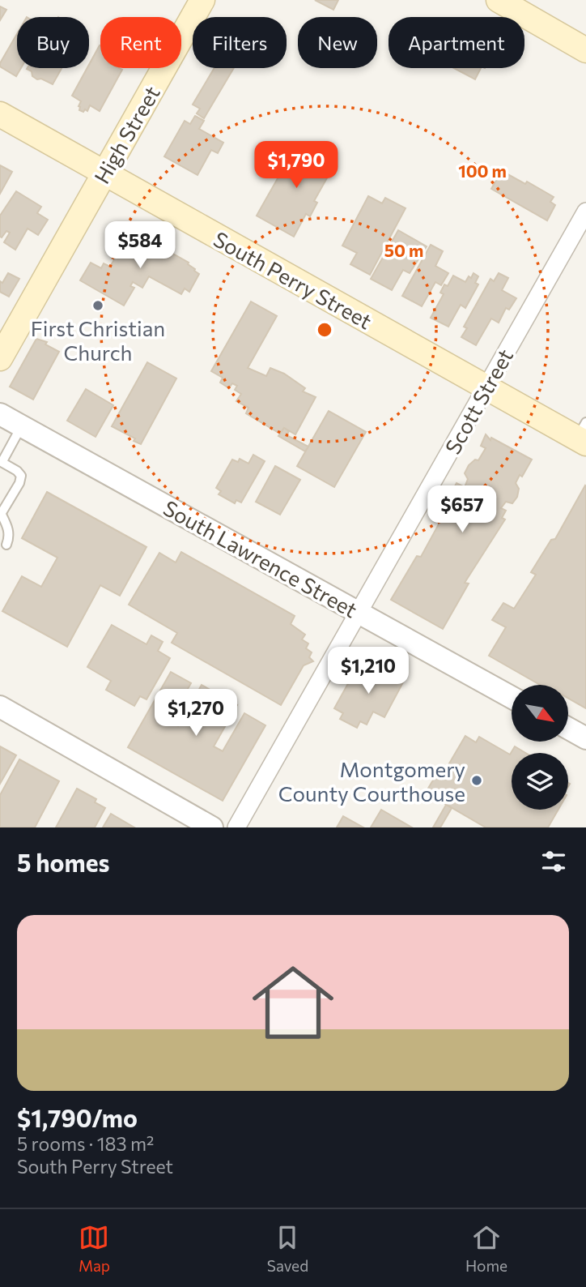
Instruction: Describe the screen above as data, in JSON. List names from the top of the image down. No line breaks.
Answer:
{"streets":{"main road":["High Street","South Perry Street"],"street":["Scott Street","South Lawrence Street"]},"crossings":[["High Street","South Perry Street"],["South Perry Street","Scott Street"],["Scott Street","South Lawrence Street"]],"places":["First Christian Church","Montgomery County Courthouse"],"north":"bottom right","page":{"chip":["Buy","Rent","Filters","New","Apartment"],"price":["$1,790","$584","$657","$1,210","$1,270"],"heading":"5 homes","list":[{"name":"$1,790/mo","note":"5 rooms · 183 m² · South Perry Street"}],"tabs":["Map","Saved","Home"]},"rings":["100 m","50 m"]}
